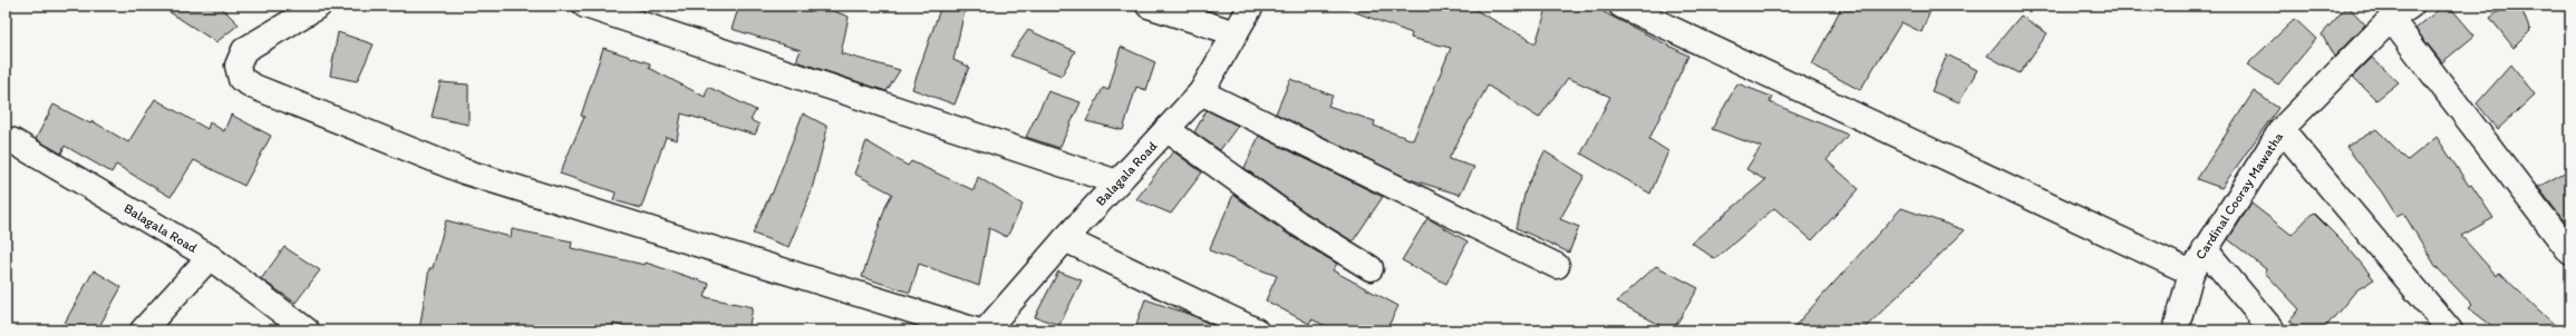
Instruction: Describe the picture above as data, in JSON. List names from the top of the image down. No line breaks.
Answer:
{"streets":{"street":["Balagala Road","Cardinal Cooray Mawatha"]}}
